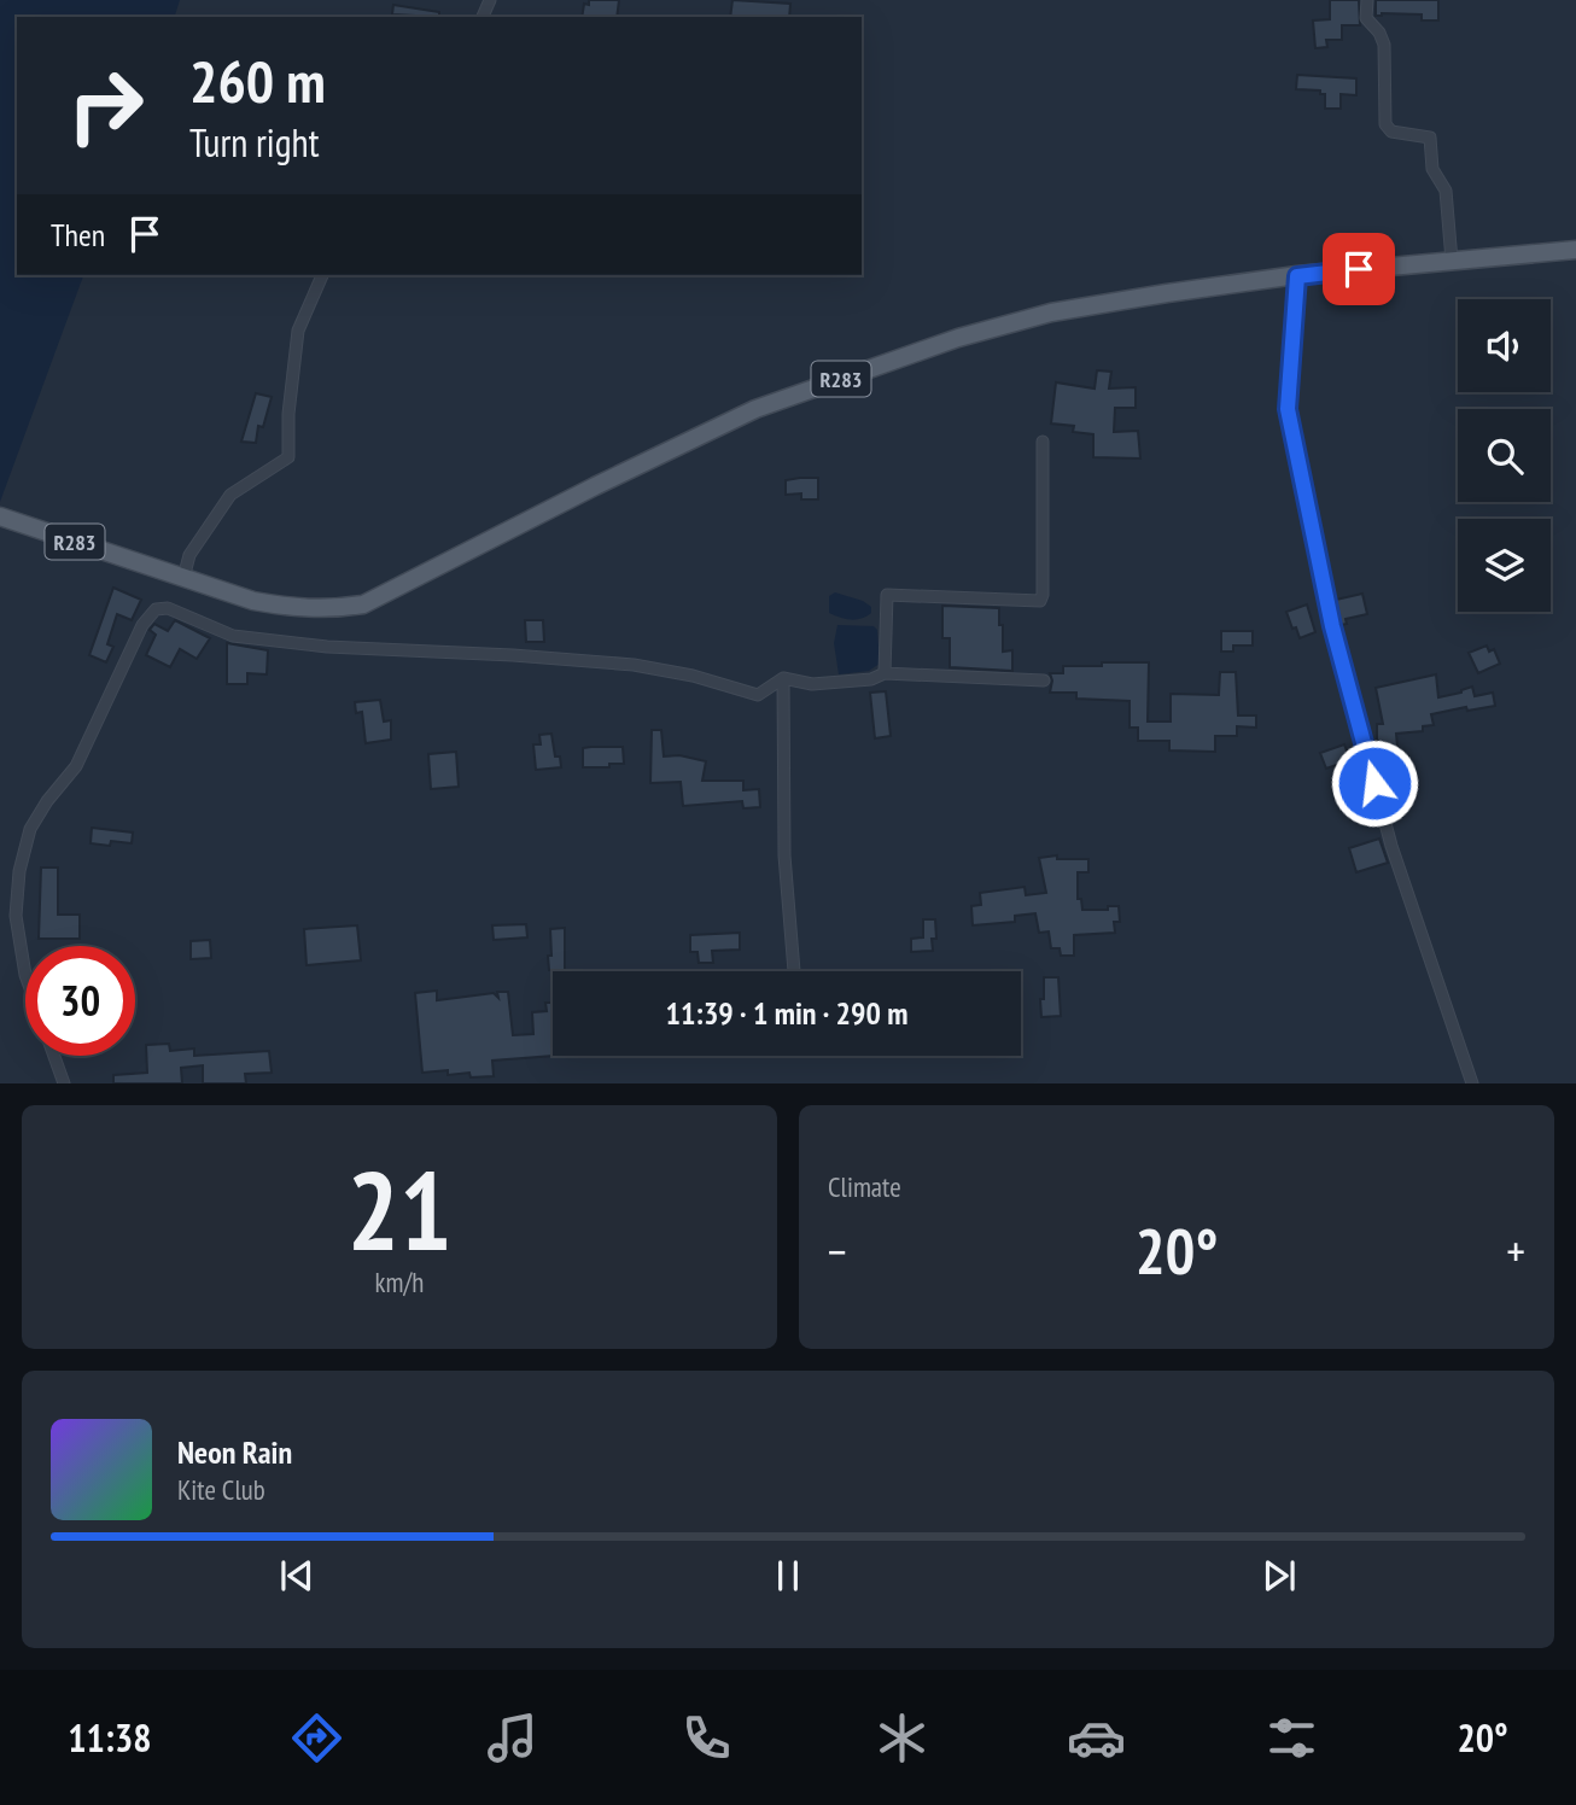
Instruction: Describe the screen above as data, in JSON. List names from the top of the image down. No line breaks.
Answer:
{"streets":{"main road":["R283"]},"page":{"turn":["260 m","Turn right"],"then":"Then","limit":"30","trip":"11:39 · 1 min · 290 m","tile":[["21","km/h"],"Climate"],"heat":["−","20°","+"],"song":["Neon Rain","Kite Club"],"tabs":["11:38","20°"]}}
